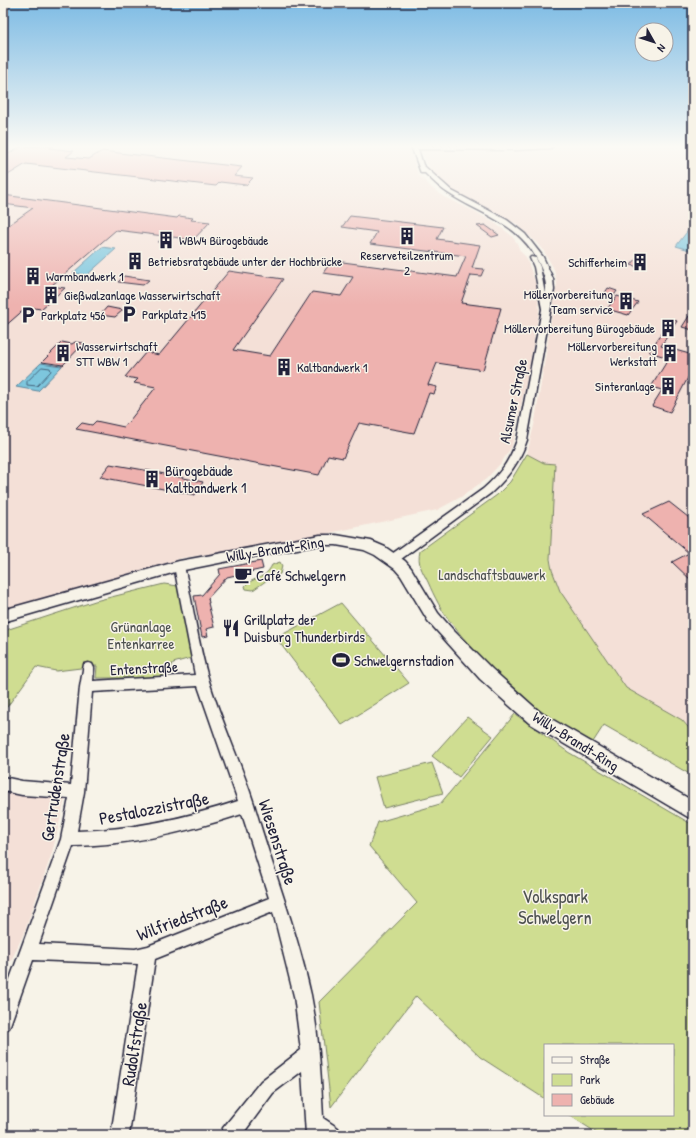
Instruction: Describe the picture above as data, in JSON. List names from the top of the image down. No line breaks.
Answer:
{"streets":{"main road":["Willy-Brandt-Ring"],"street":["Alsumer Straße","Entenstraße","Gertrudenstraße","Pestalozzistraße","Wiesenstraße","Wilfriedstraße","Rudolfstraße"]},"crossings":[["Alsumer Straße","Willy-Brandt-Ring"],["Willy-Brandt-Ring","Wiesenstraße"],["Entenstraße","Gertrudenstraße"],["Entenstraße","Wiesenstraße"],["Gertrudenstraße","Pestalozzistraße"],["Gertrudenstraße","Wilfriedstraße"],["Pestalozzistraße","Wiesenstraße"],["Wiesenstraße","Wilfriedstraße"],["Wilfriedstraße","Rudolfstraße"]],"parks":["Landschaftsbauwerk","Grünanlage Entenkarree","Volkspark Schwelgern"],"places":{"building":["Reserveteilzentrum 2","WBW4 Bürogebäude","Betriebsratgebäude unter der Hochbrücke","Schifferheim","Warmbandwerk 1","Gießwalzanlage Wasserwirtschaft","Möllervorbereitung Team service","Möllervorbereitung Bürogebäude","Wasserwirtschaft STT WBW 1","Möllervorbereitung Werkstatt","Kaltbandwerk 1","Sinteranlage","Bürogebäude Kaltbandwerk 1"],"parking":["Parkplatz 415","Parkplatz 456"],"cafe":["Café Schwelgern"],"restaurant":["Grillplatz der Duisburg Thunderbirds"],"sports":["Schwelgernstadion"]},"legend":["Straße","Park","Gebäude"],"north":"bottom right"}
